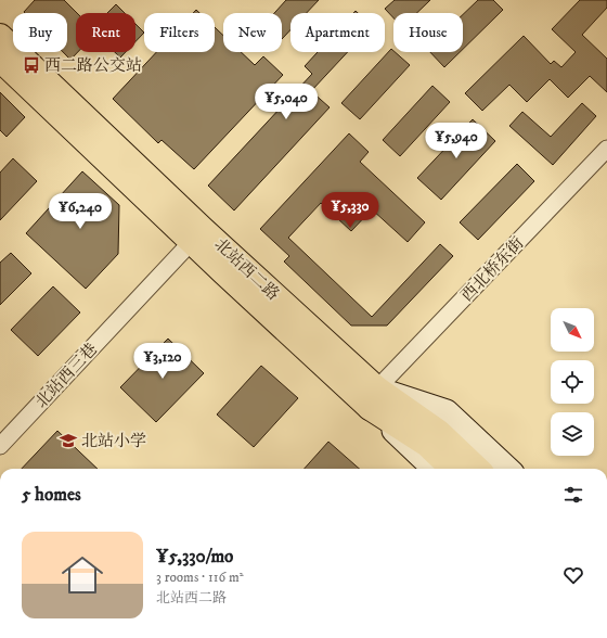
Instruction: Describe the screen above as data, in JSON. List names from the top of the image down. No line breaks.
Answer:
{"streets":{"main road":["北站西二路"],"street":["西北桥东街","北站西三巷"]},"crossings":[["北站西二路","西北桥东街"],["北站西二路","北站西三巷"]],"places":{"bus stop":["西二路公交站"],"school or university":["北站小学"]},"north":"bottom right","page":{"chip":["Buy","Rent","Filters","New","Apartment","House"],"price":["¥5,040","¥5,940","¥5,330","¥6,240","¥3,120"],"heading":"5 homes","list":[{"name":"¥5,330/mo","note":"3 rooms · 116 m² · 北站西二路"}]}}
